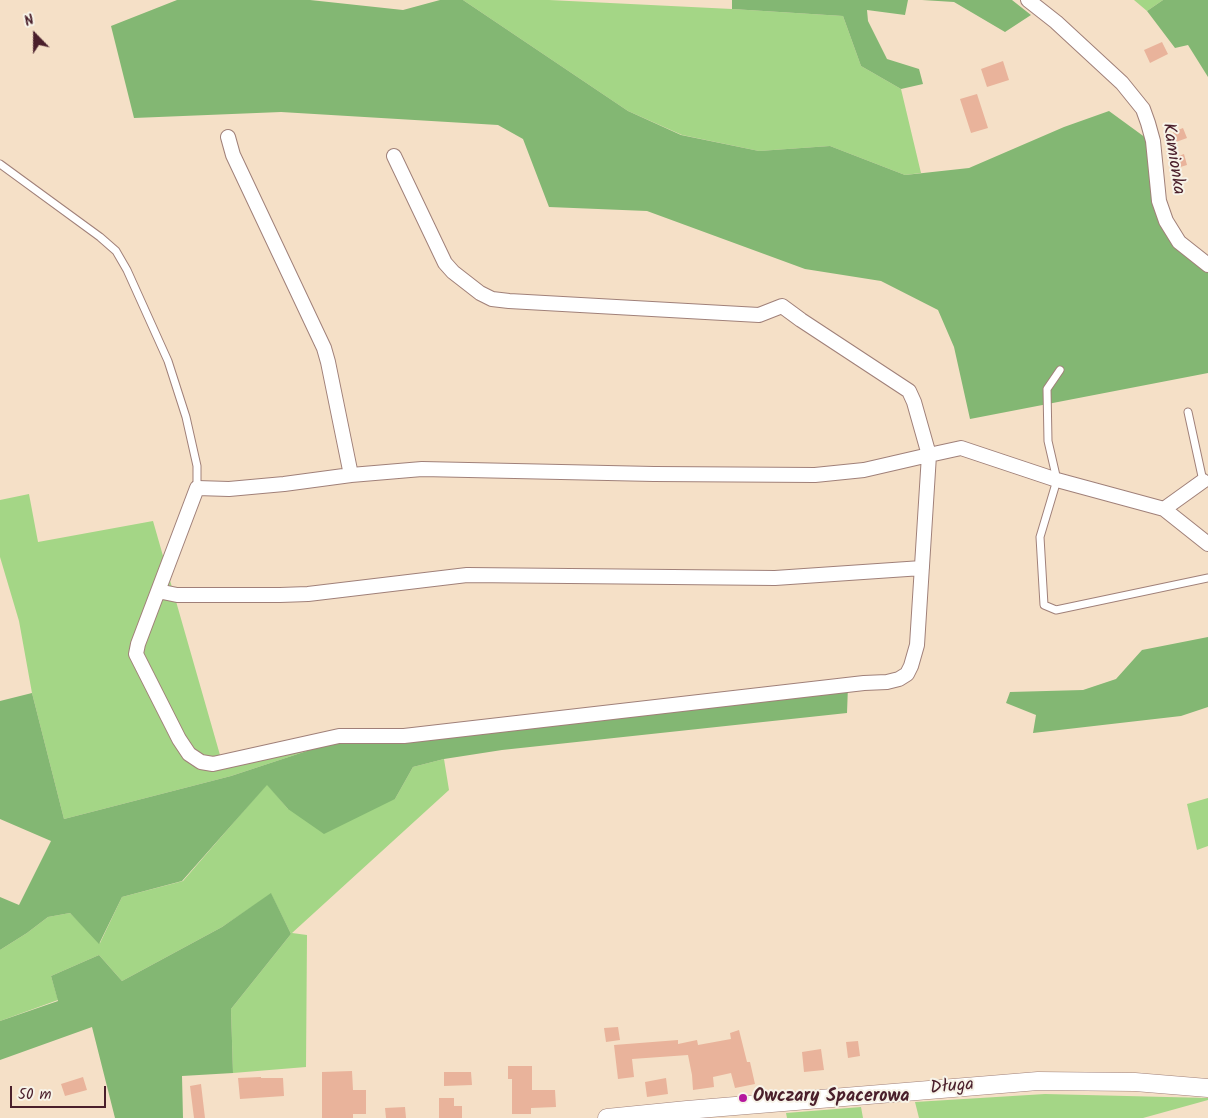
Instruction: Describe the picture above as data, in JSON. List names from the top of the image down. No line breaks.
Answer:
{"streets":{"street":["Kamionka","Długa"]},"places":["Owczary Spacerowa"],"scale_bar":"50 m","north":"top"}
